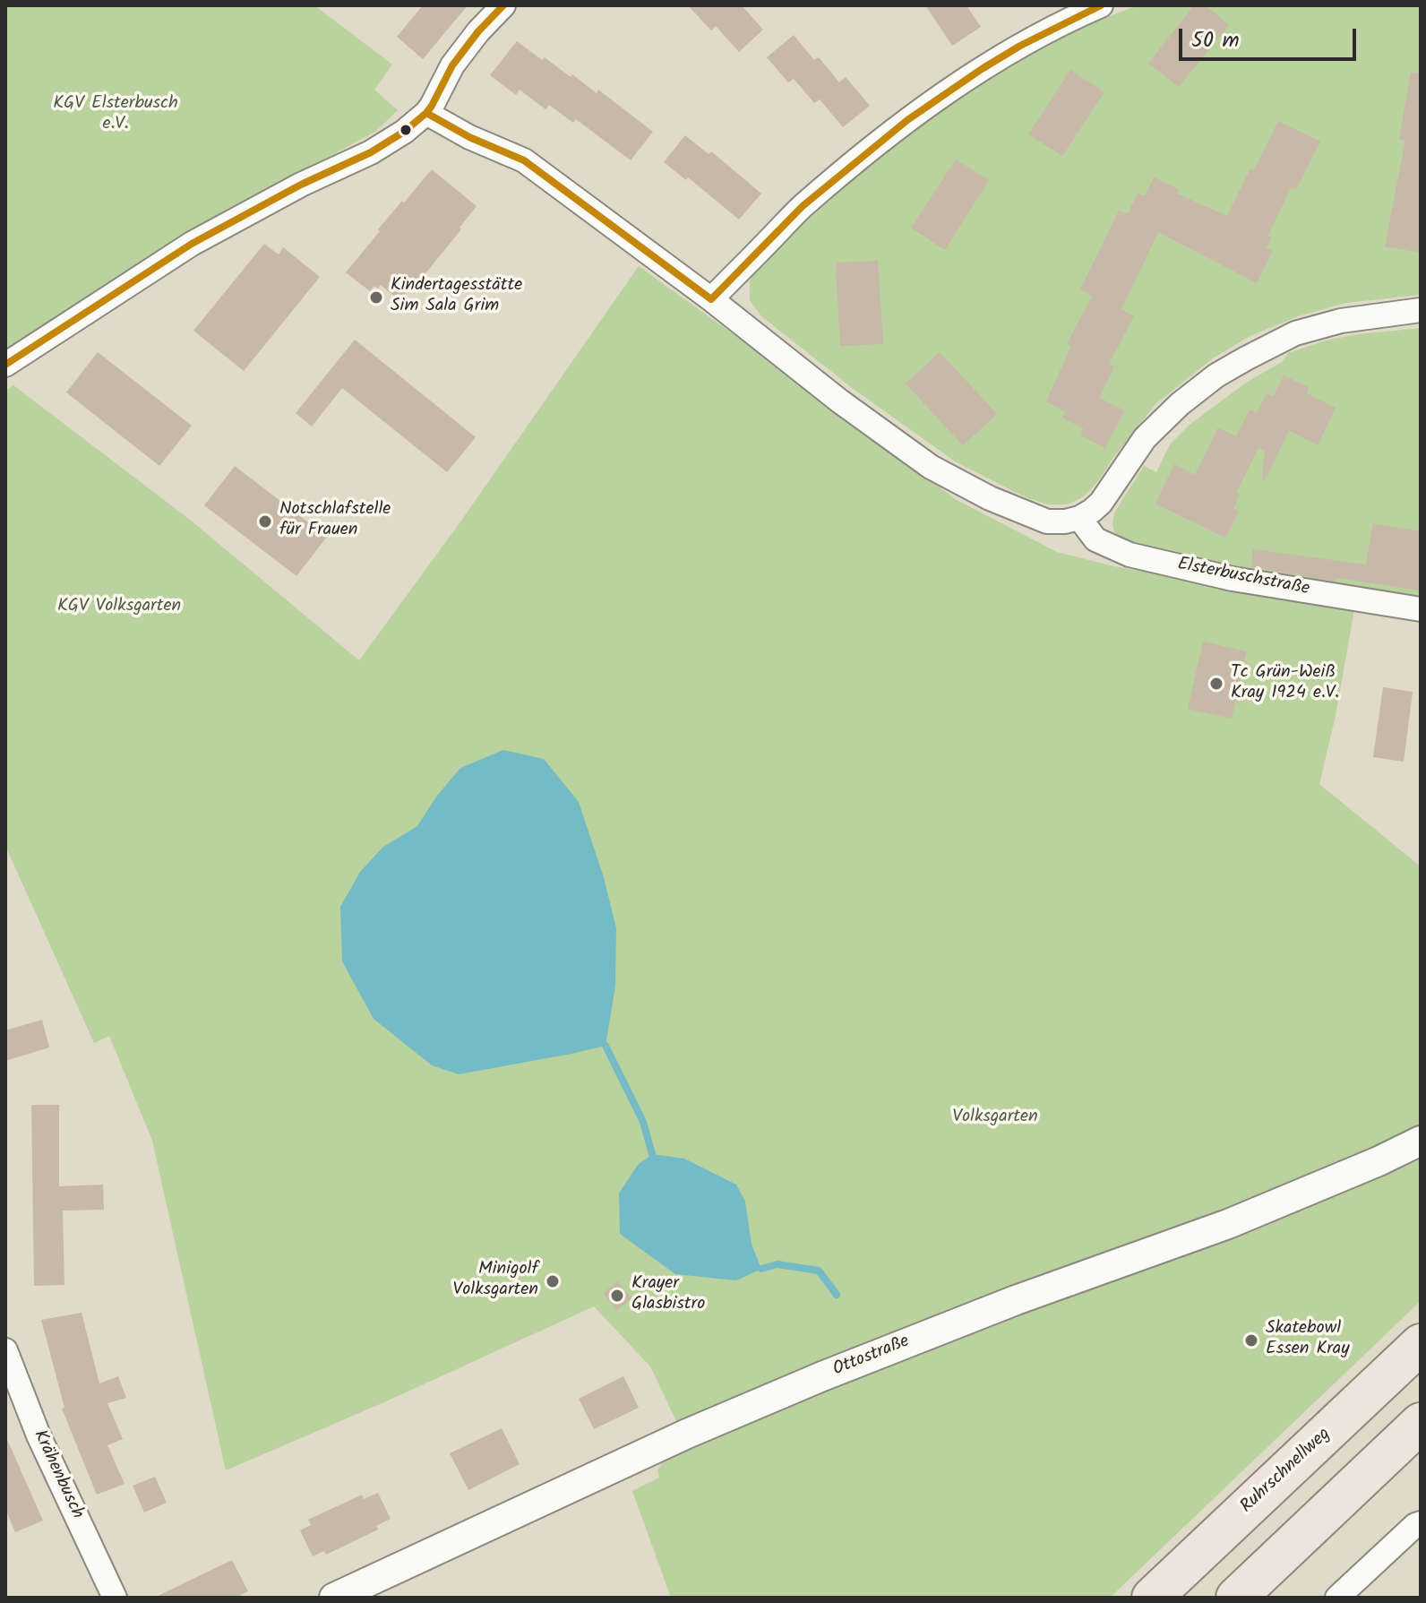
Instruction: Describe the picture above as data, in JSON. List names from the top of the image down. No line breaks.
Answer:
{"streets":{"highway":["Ruhrschnellweg"],"street":["Elsterbuschstraße","Ottostraße","Krähenbusch"]},"parks":["KGV Elsterbusch e.V.","KGV Volksgarten","Volksgarten"],"places":["Kindertagesstätte Sim Sala Grim","Notschlafstelle für Frauen","Tc Grün-Weiß Kray 1924 e.V.","Minigolf Volksgarten","Krayer Glasbistro","Skatebowl Essen Kray"],"scale_bar":"50 m"}
